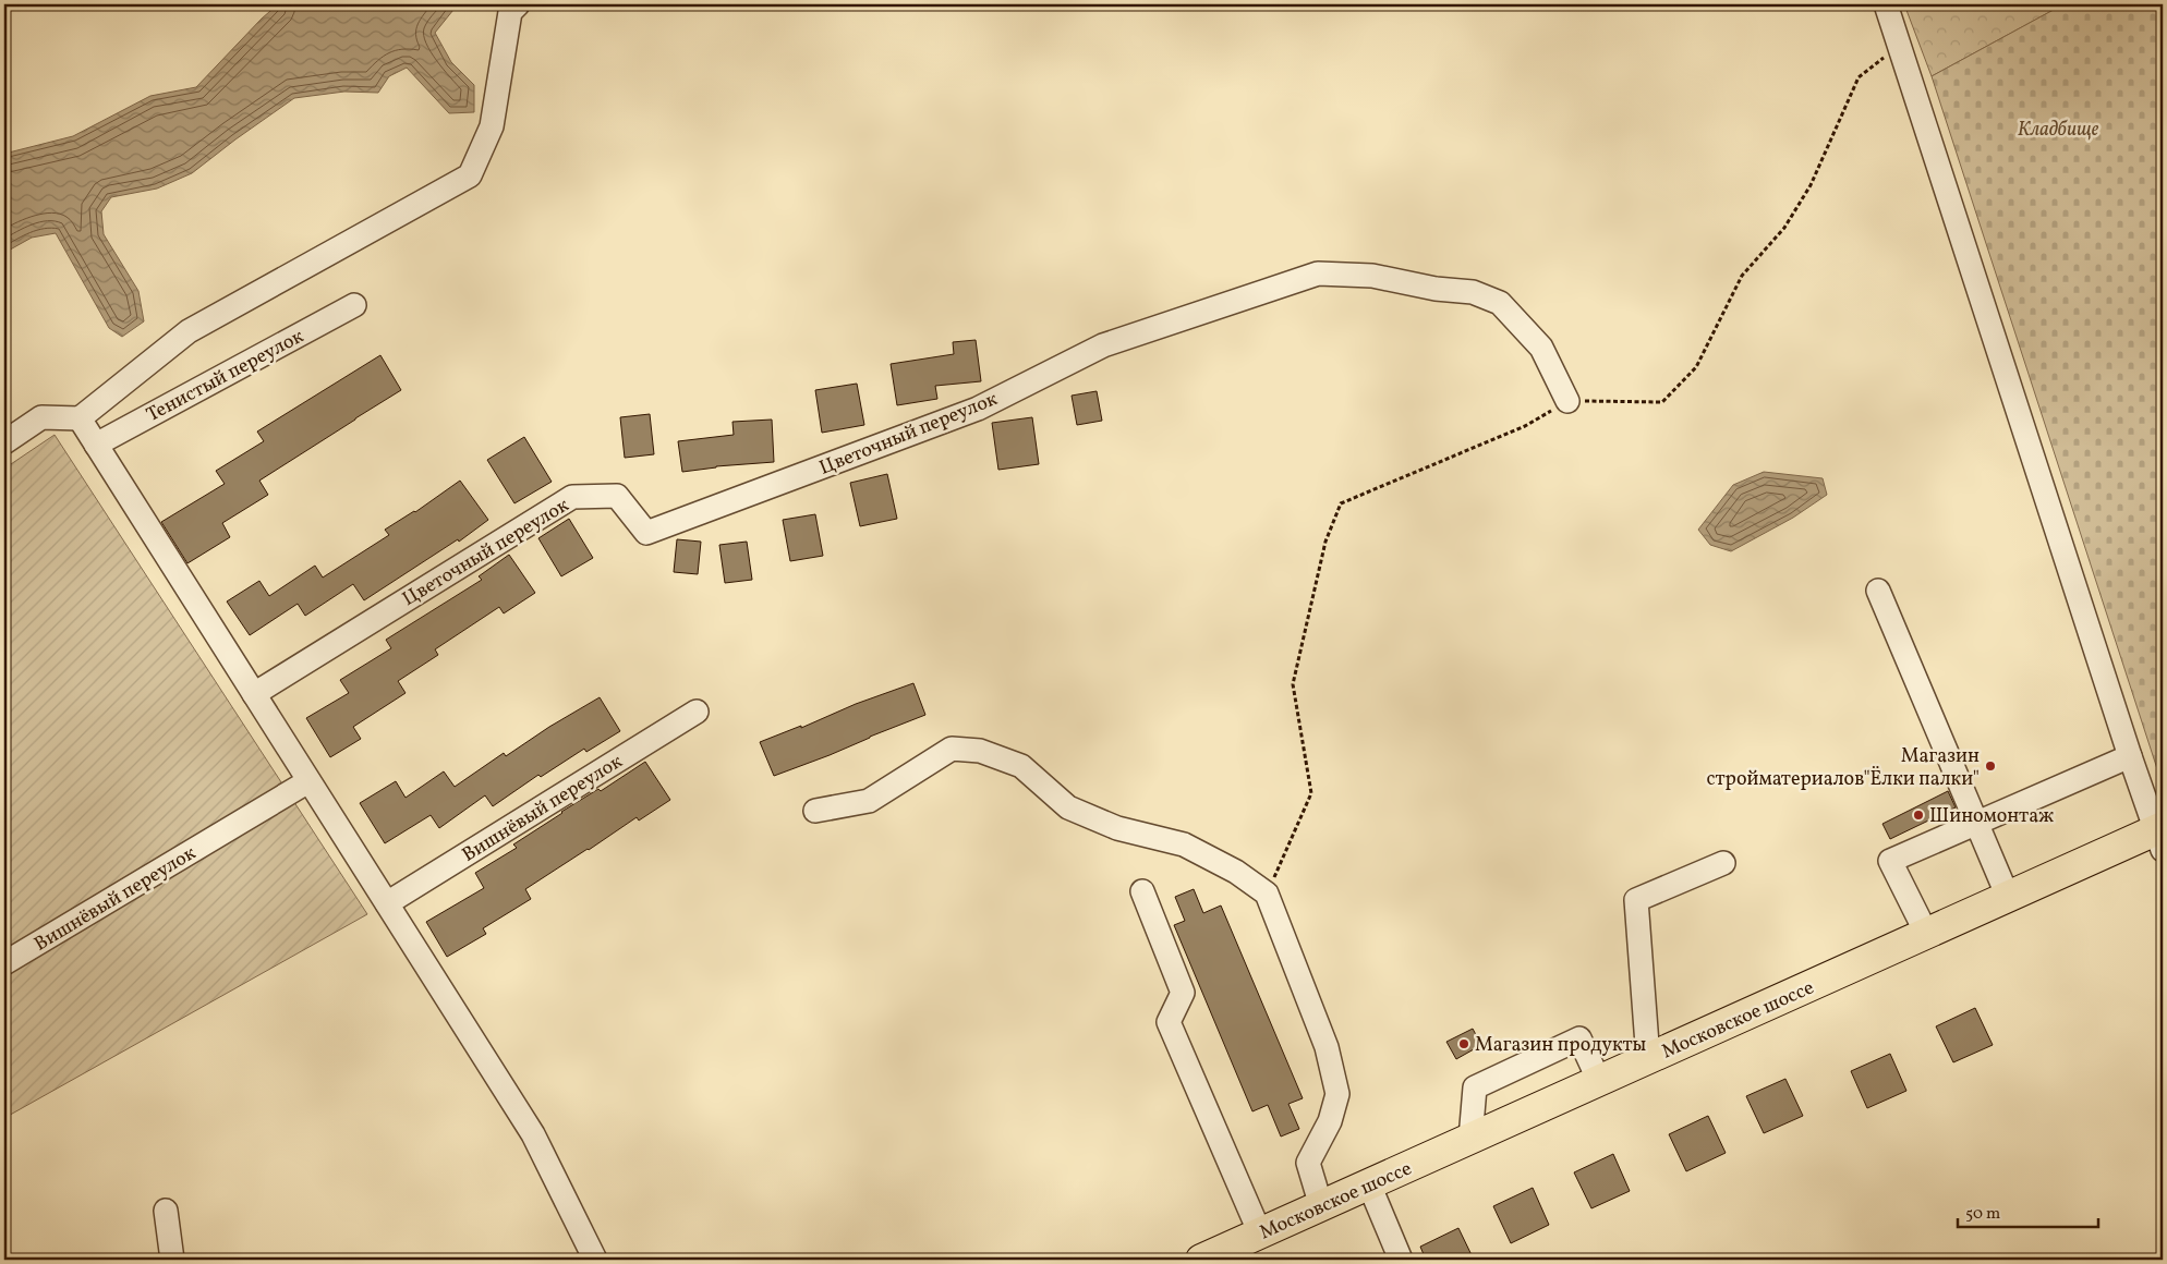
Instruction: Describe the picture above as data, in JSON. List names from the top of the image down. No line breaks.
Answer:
{"streets":{"main road":["Московское шоссе"],"street":["Тенистый переулок","Цветочный переулок","Вишнёвый переулок"]},"parks":["Кладбище"],"places":["Магазин стройматериалов\"Ёлки палки\"","Шиномонтаж","Магазин продукты"],"scale_bar":"50 m"}
